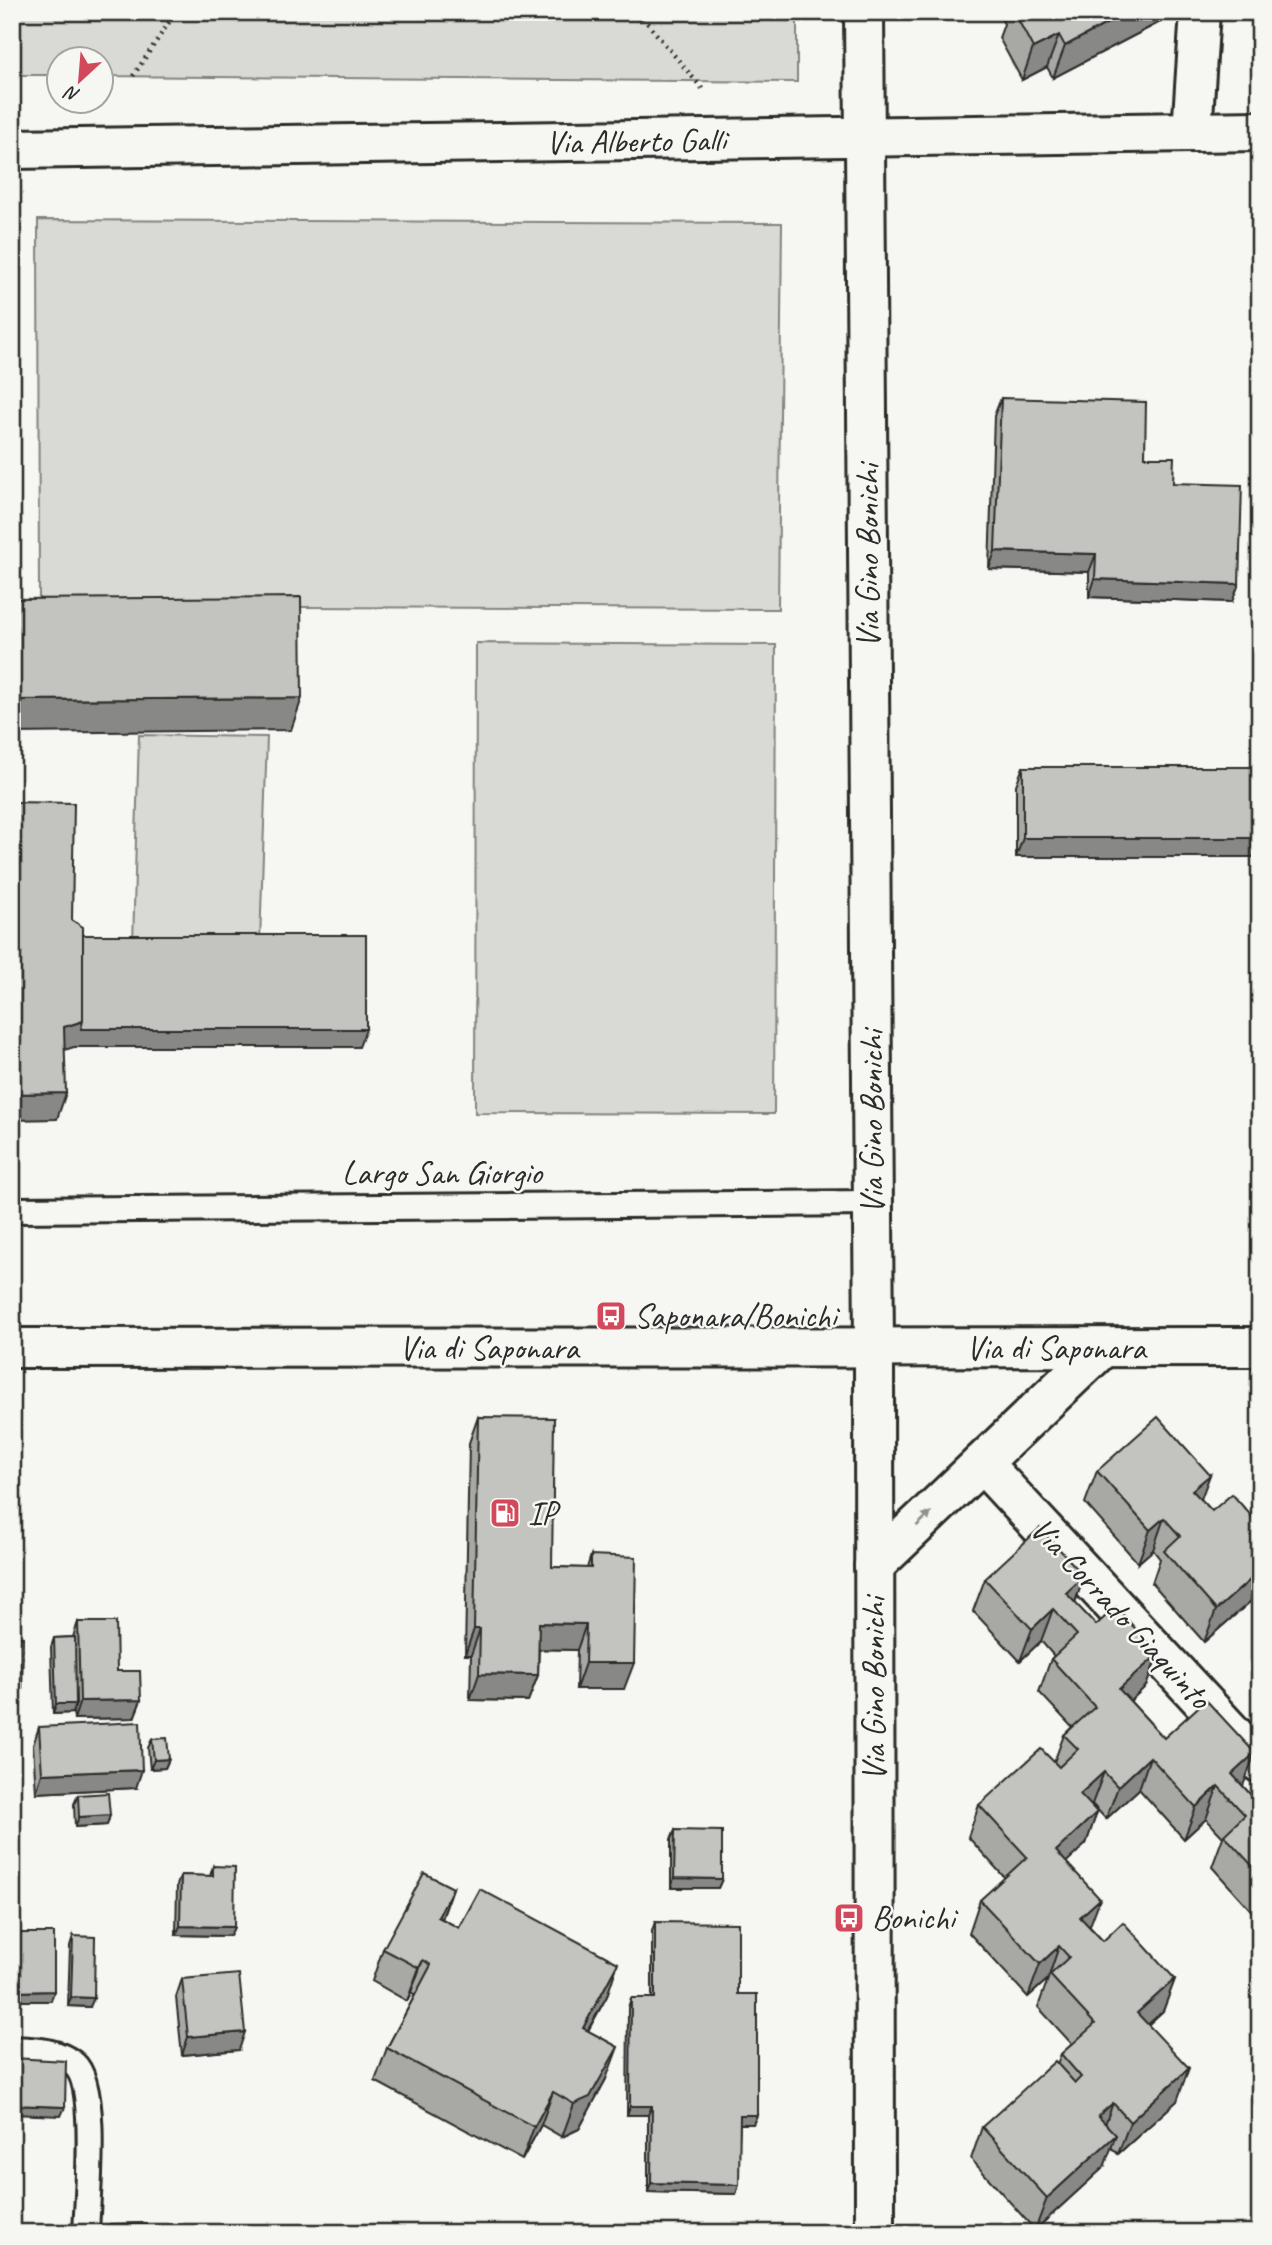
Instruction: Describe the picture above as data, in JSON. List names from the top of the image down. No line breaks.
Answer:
{"streets":{"street":["Via Alberto Galli","Via Gino Bonichi","Via di Saponara","Via Corrado Giaquinto"],"lane":["Largo San Giorgio"]},"crossings":[["Via Alberto Galli","Via Gino Bonichi"],["Via Gino Bonichi","Largo San Giorgio"],["Via Gino Bonichi","Via di Saponara"]],"places":{"bus stop":["Saponara/Bonichi","Bonichi"],"fuel station":["IP"]},"north":"bottom left"}
